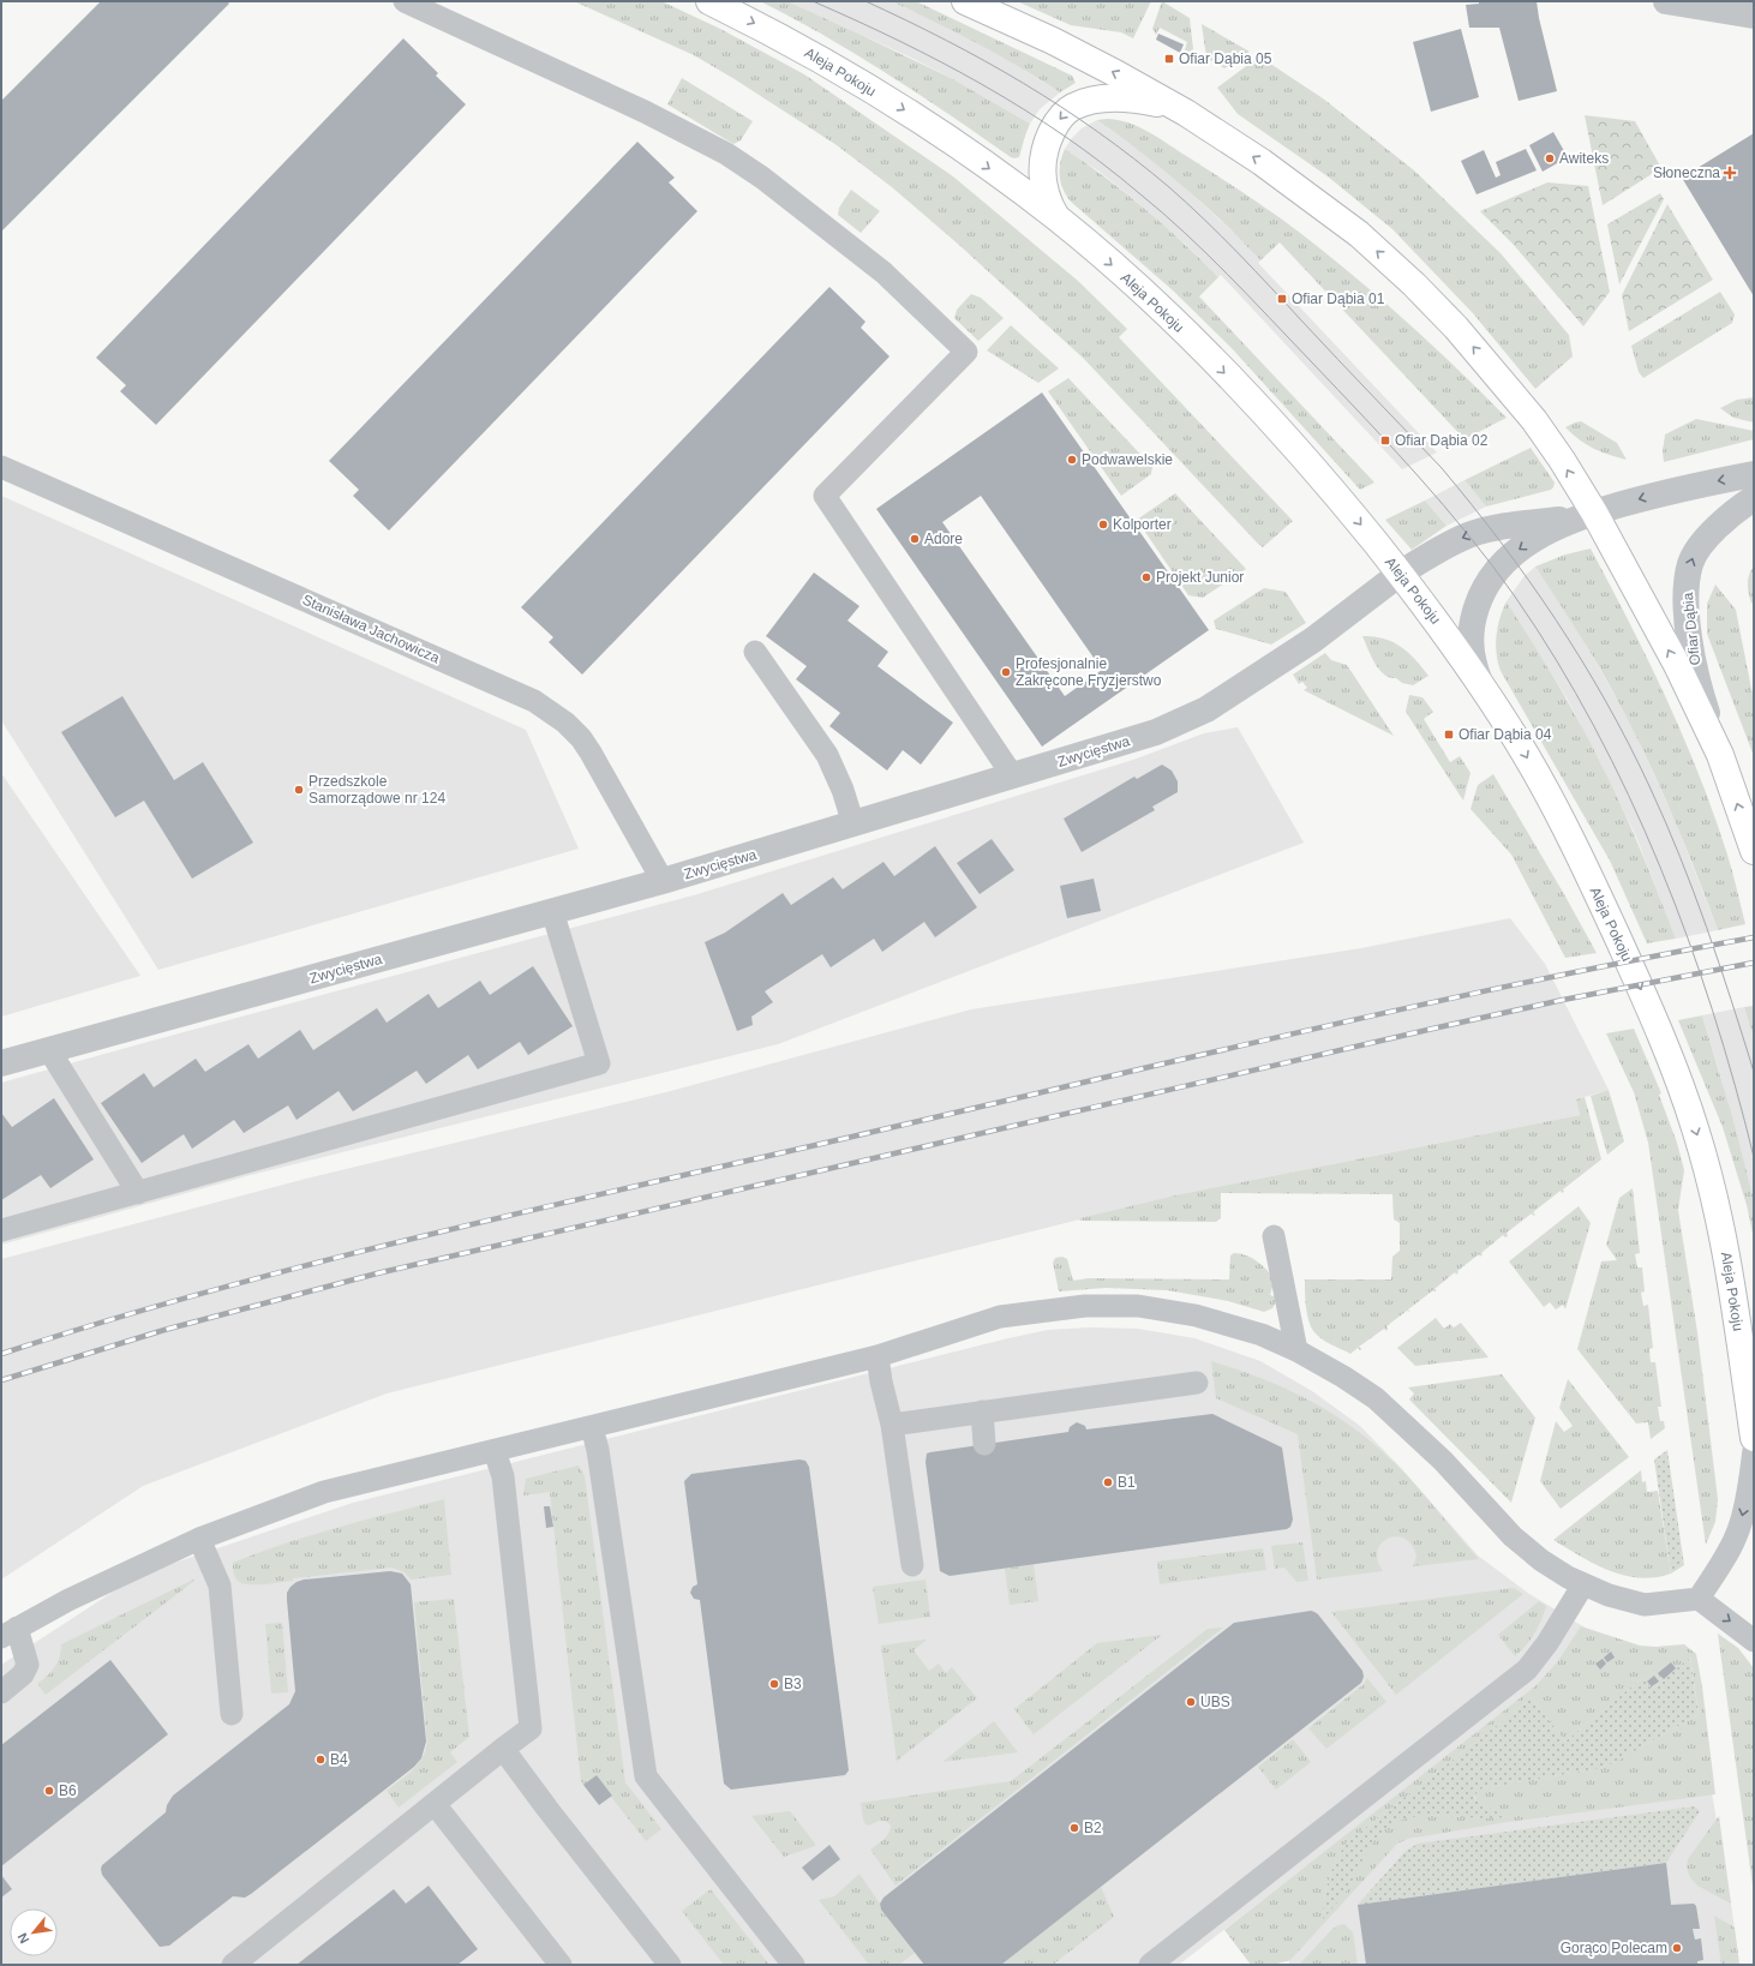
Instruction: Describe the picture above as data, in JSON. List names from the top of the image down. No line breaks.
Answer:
{"streets":{"main road":["Aleja Pokoju"],"street":["Ofiar Dąbia","Zwycięstwa"],"lane":["Stanisława Jachowicza"]},"crossings":[["Aleja Pokoju","Zwycięstwa"],["Stanisława Jachowicza","Zwycięstwa"]],"one_way":["Ofiar Dąbia"],"places":{"transit":["Ofiar Dąbia 05","Ofiar Dąbia 01","Ofiar Dąbia 02","Ofiar Dąbia 04"],"other":["Awiteks","Podwawelskie","Kolporter","Adore","Projekt Junior","Profesjonalnie Zakręcone Fryzjerstwo","Przedszkole Samorządowe nr 124","B1","B3","UBS","B4","B6","B2","Gorąco Polecam"],"health":["Słoneczna"]},"north":"bottom left"}
